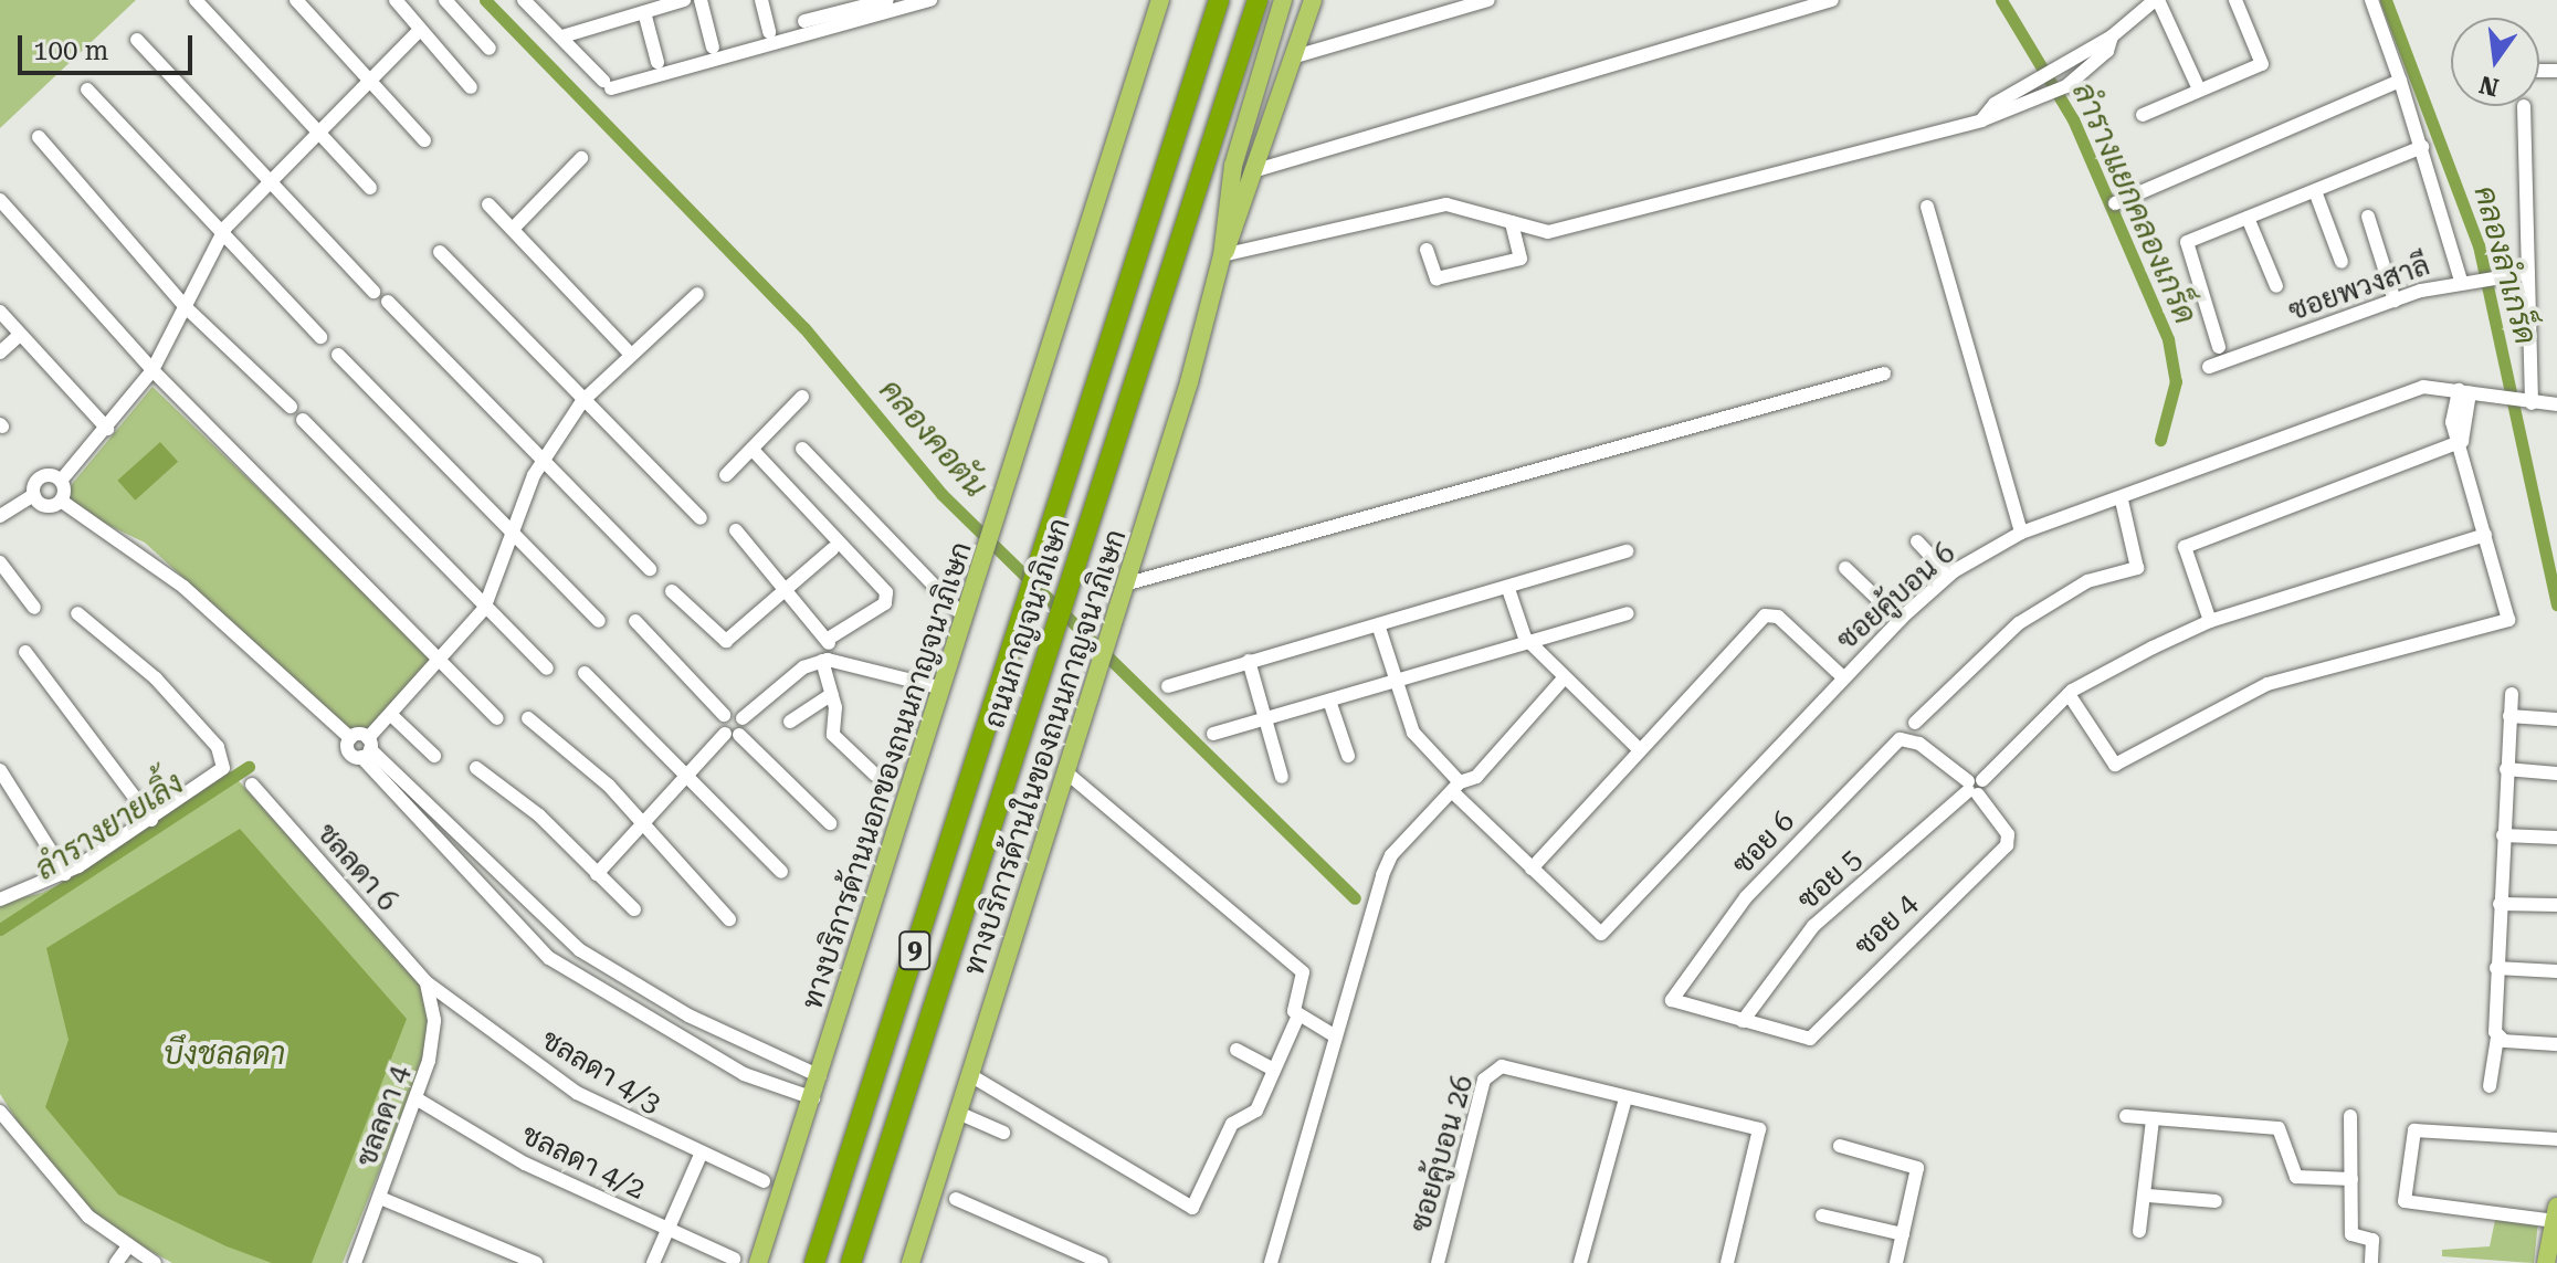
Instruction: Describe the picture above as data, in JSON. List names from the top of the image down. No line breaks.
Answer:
{"streets":{"highway":["ถนนกาญจนาภิเษก","9"],"main road":["ทางบริการด้านในของถนนกาญจนาภิเษก","ทางบริการด้านนอกของถนนกาญจนาภิเษก"],"street":["ซอยพวงสาลี","ซอยคู้บอน 6","ซอย 6","ชลลดา 6","ซอย 5","ซอย 4","ชลลดา 4/3","ชลลดา 4","ซอยคู้บอน 26","ชลลดา 4/2"]},"crossings":[["ซอย 6","ซอย 5"],["ซอย 6","ซอย 4"],["ชลลดา 6","ชลลดา 4/3"],["ชลลดา 6","ชลลดา 4"],["ซอย 5","ซอย 4"],["ชลลดา 4/3","ชลลดา 4"],["ชลลดา 4","ชลลดา 4/2"]],"water":["ลำรางแยกคลองเกร็ด","คลองลำเกร็ด","คลองคอตัน","ลำรางยายเลิ้ง","บึงชลลดา"],"scale_bar":"100 m","north":"bottom"}
